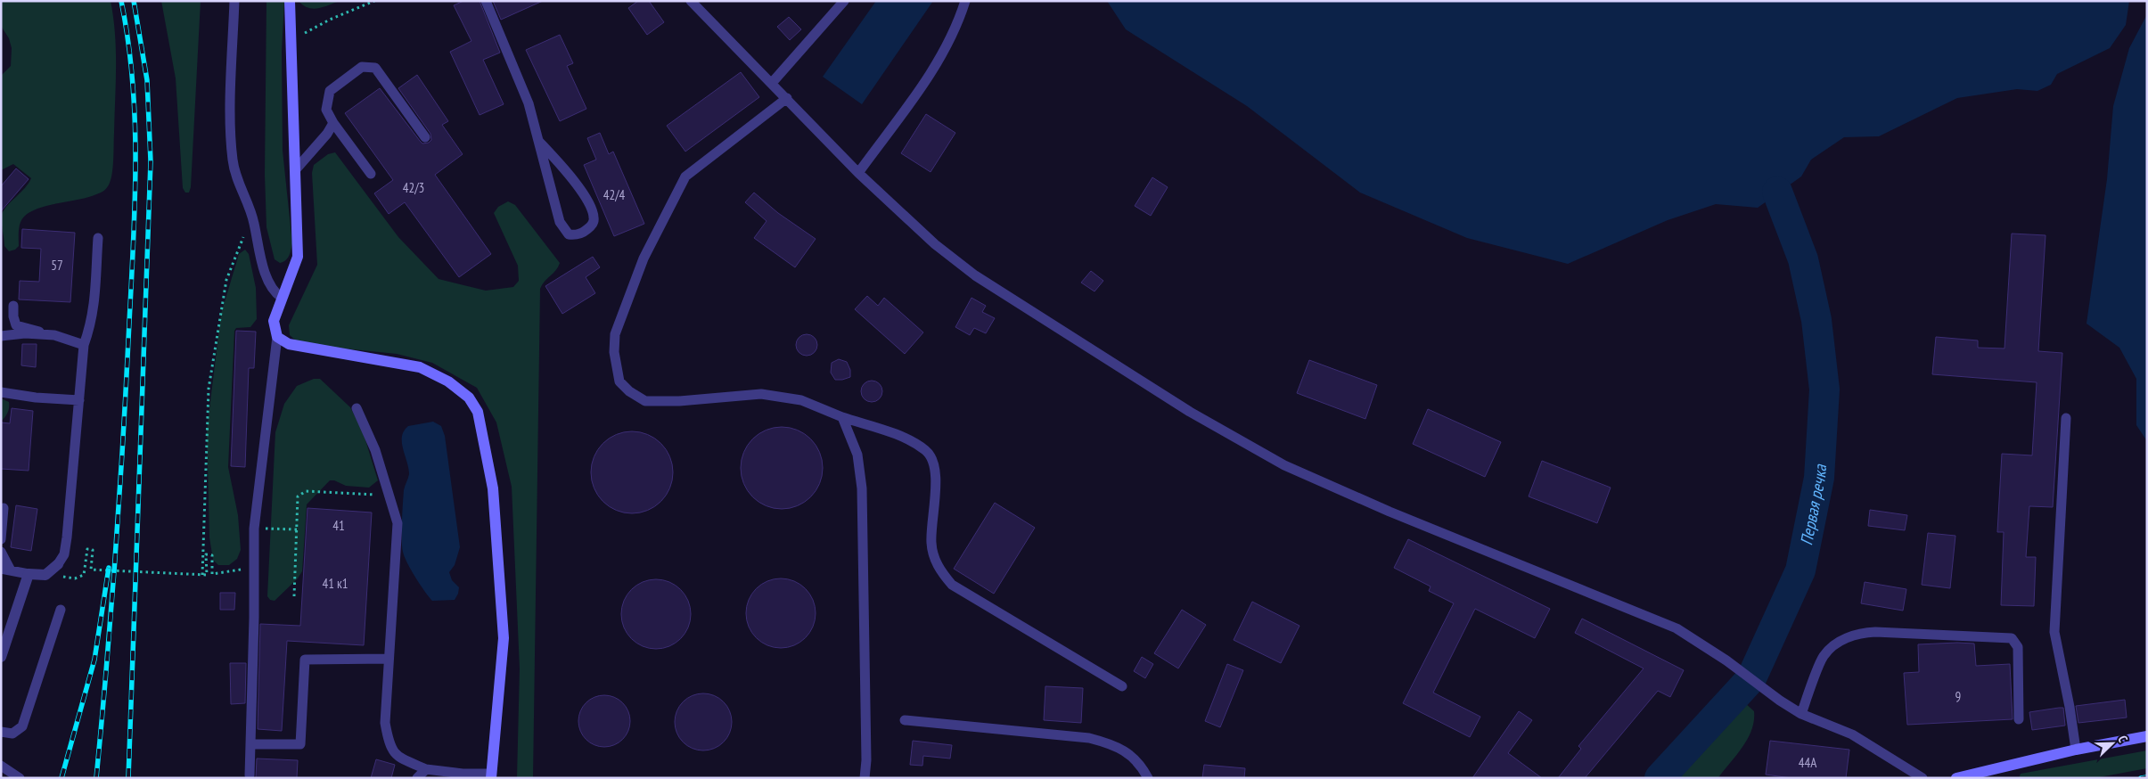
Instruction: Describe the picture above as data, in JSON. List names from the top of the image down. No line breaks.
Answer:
{"water":["Первая речка"],"house_numbers":["42/3","42/4","57","41","41 к1","9","44А"],"north":"top right"}
